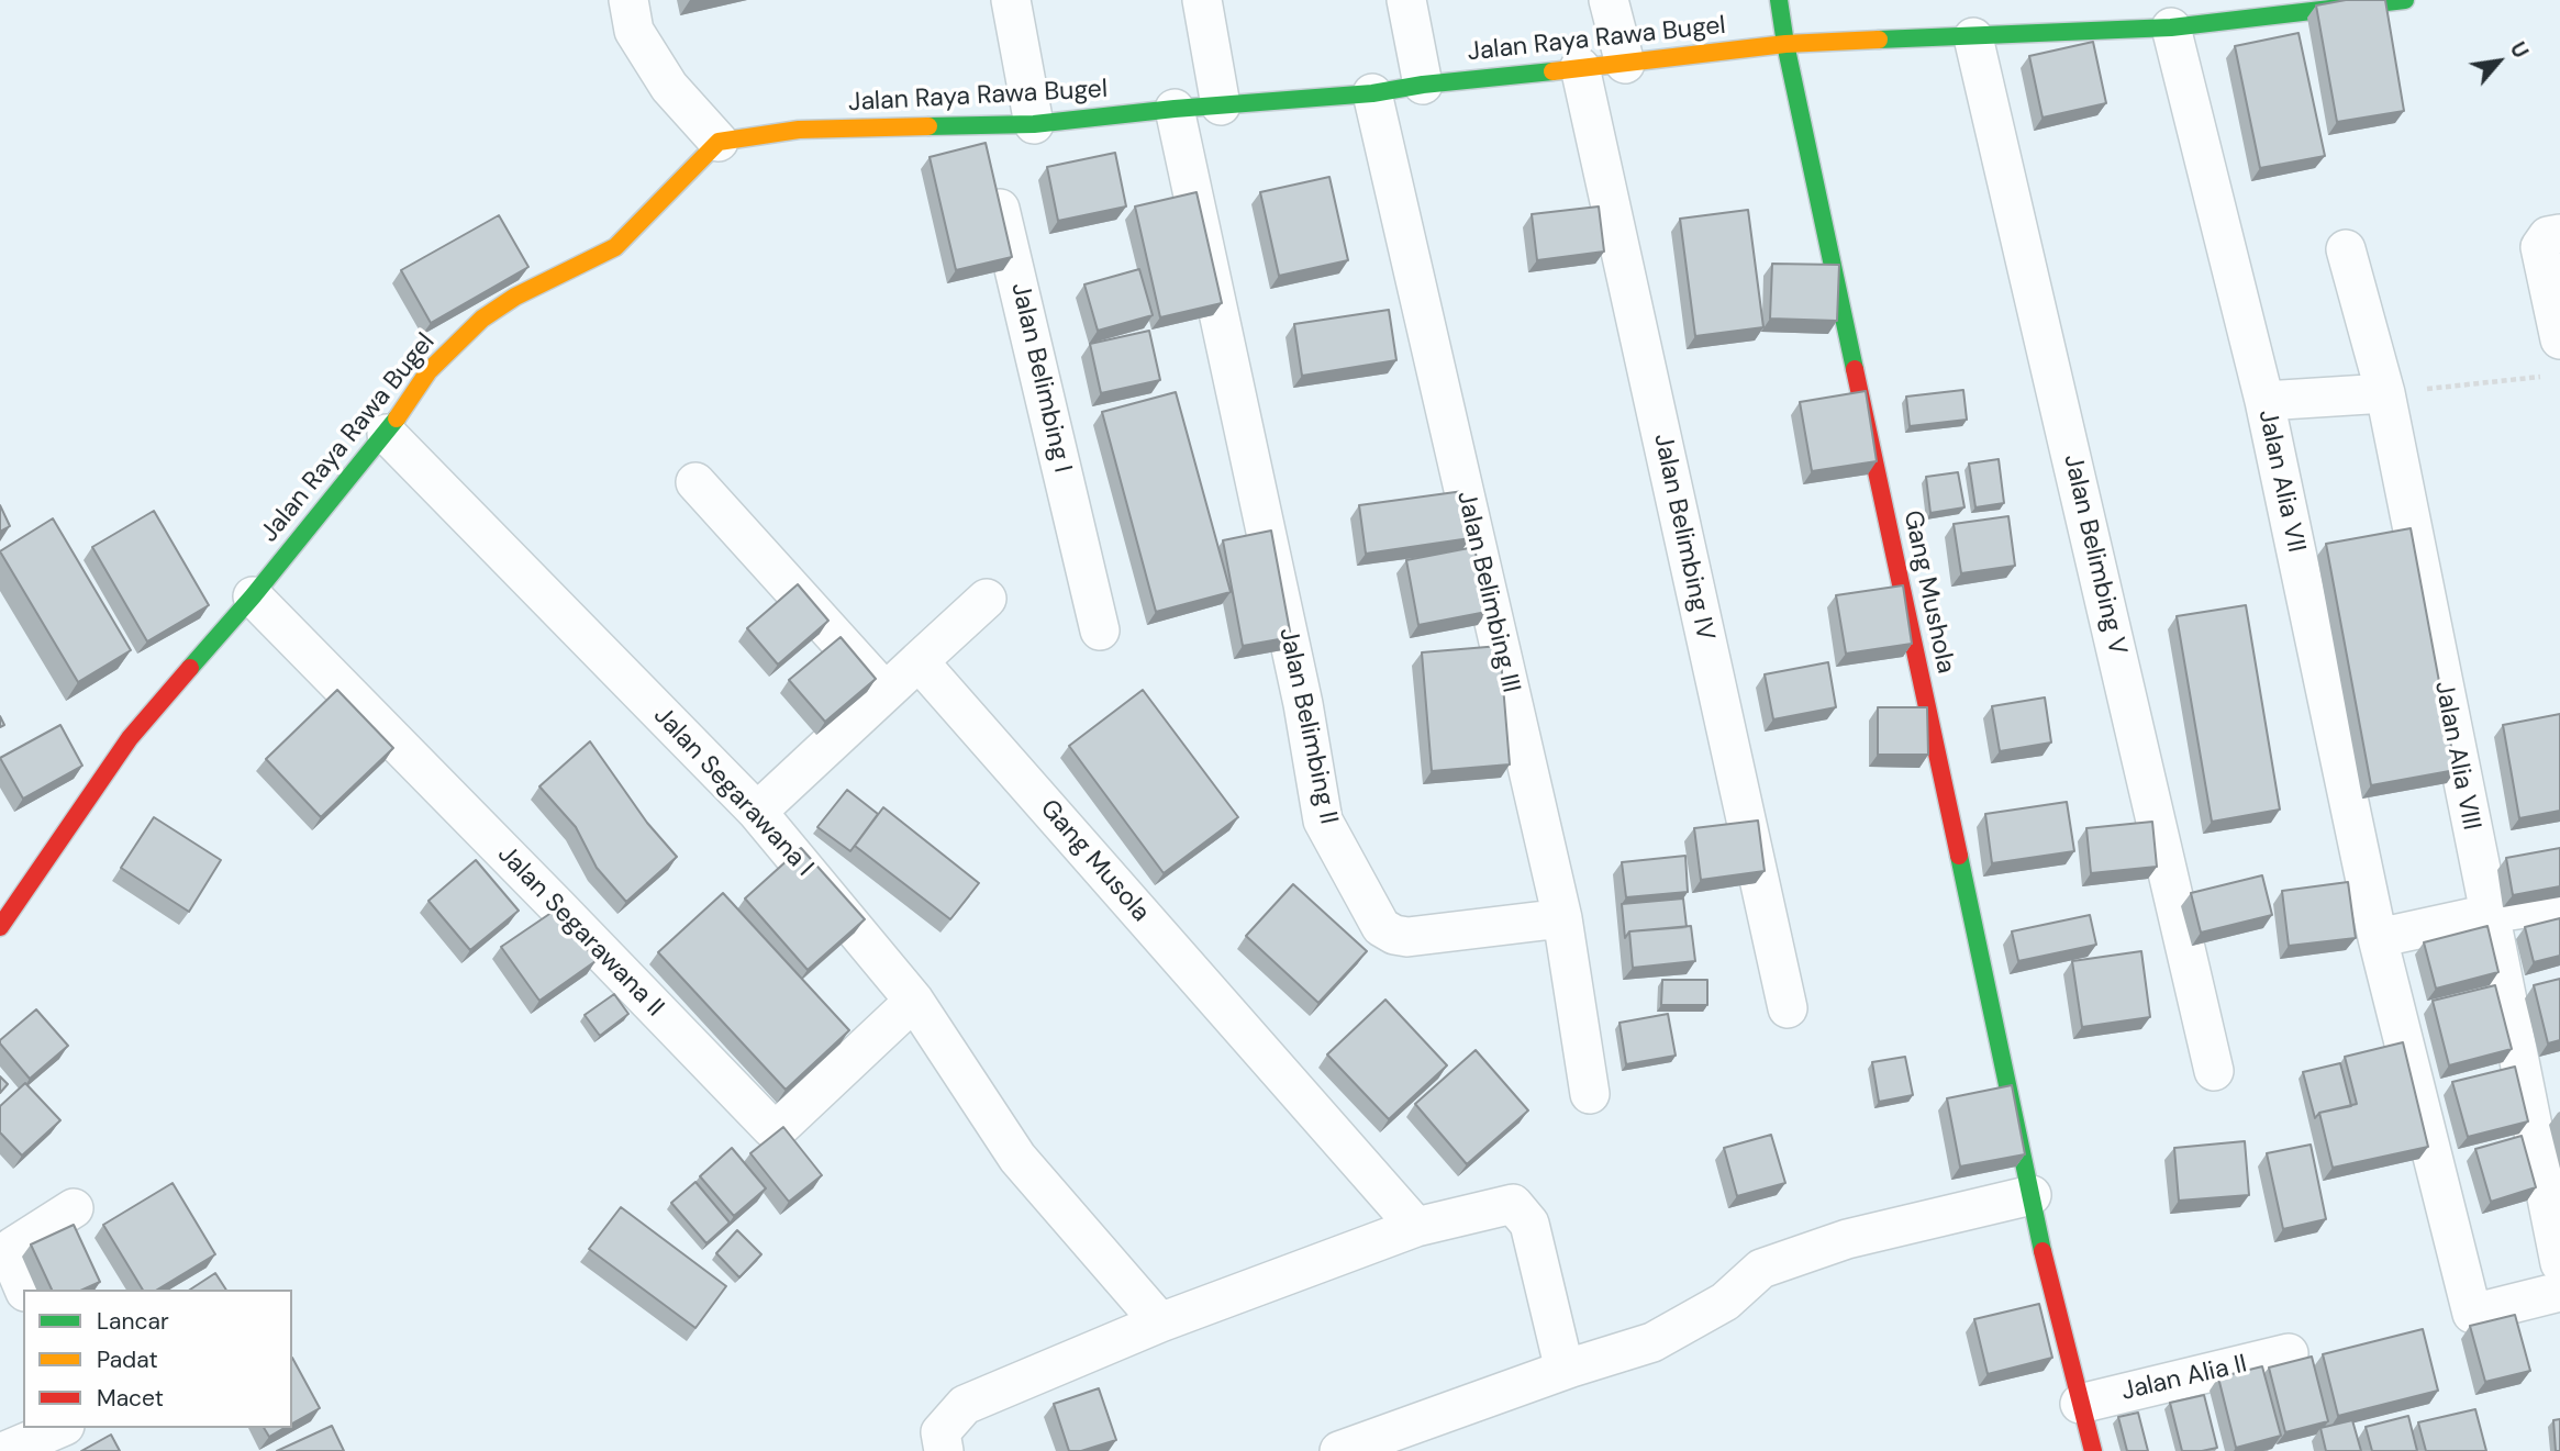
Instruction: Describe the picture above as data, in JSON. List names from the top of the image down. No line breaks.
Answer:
{"streets":{"street":["Jalan Raya Rawa Bugel","Jalan Belimbing I","Jalan Alia VII","Jalan Belimbing IV","Jalan Belimbing V","Jalan Belimbing III","Gang Mushola","Jalan Belimbing II","Jalan Alia VIII","Jalan Segarawana I","Gang Musola","Jalan Segarawana II","Jalan Alia II"]},"crossings":[["Jalan Raya Rawa Bugel","Jalan Belimbing I"],["Jalan Raya Rawa Bugel","Jalan Alia VII"],["Jalan Raya Rawa Bugel","Jalan Belimbing IV"],["Jalan Raya Rawa Bugel","Jalan Belimbing V"],["Jalan Raya Rawa Bugel","Jalan Belimbing III"],["Jalan Raya Rawa Bugel","Gang Mushola"],["Jalan Raya Rawa Bugel","Jalan Belimbing II"],["Jalan Raya Rawa Bugel","Jalan Segarawana I"],["Jalan Raya Rawa Bugel","Jalan Segarawana II"],["Jalan Belimbing III","Jalan Belimbing II"],["Gang Mushola","Jalan Alia II"],["Jalan Segarawana I","Jalan Segarawana II"]],"legend":["Lancar","Padat","Macet"],"north":"top right"}
